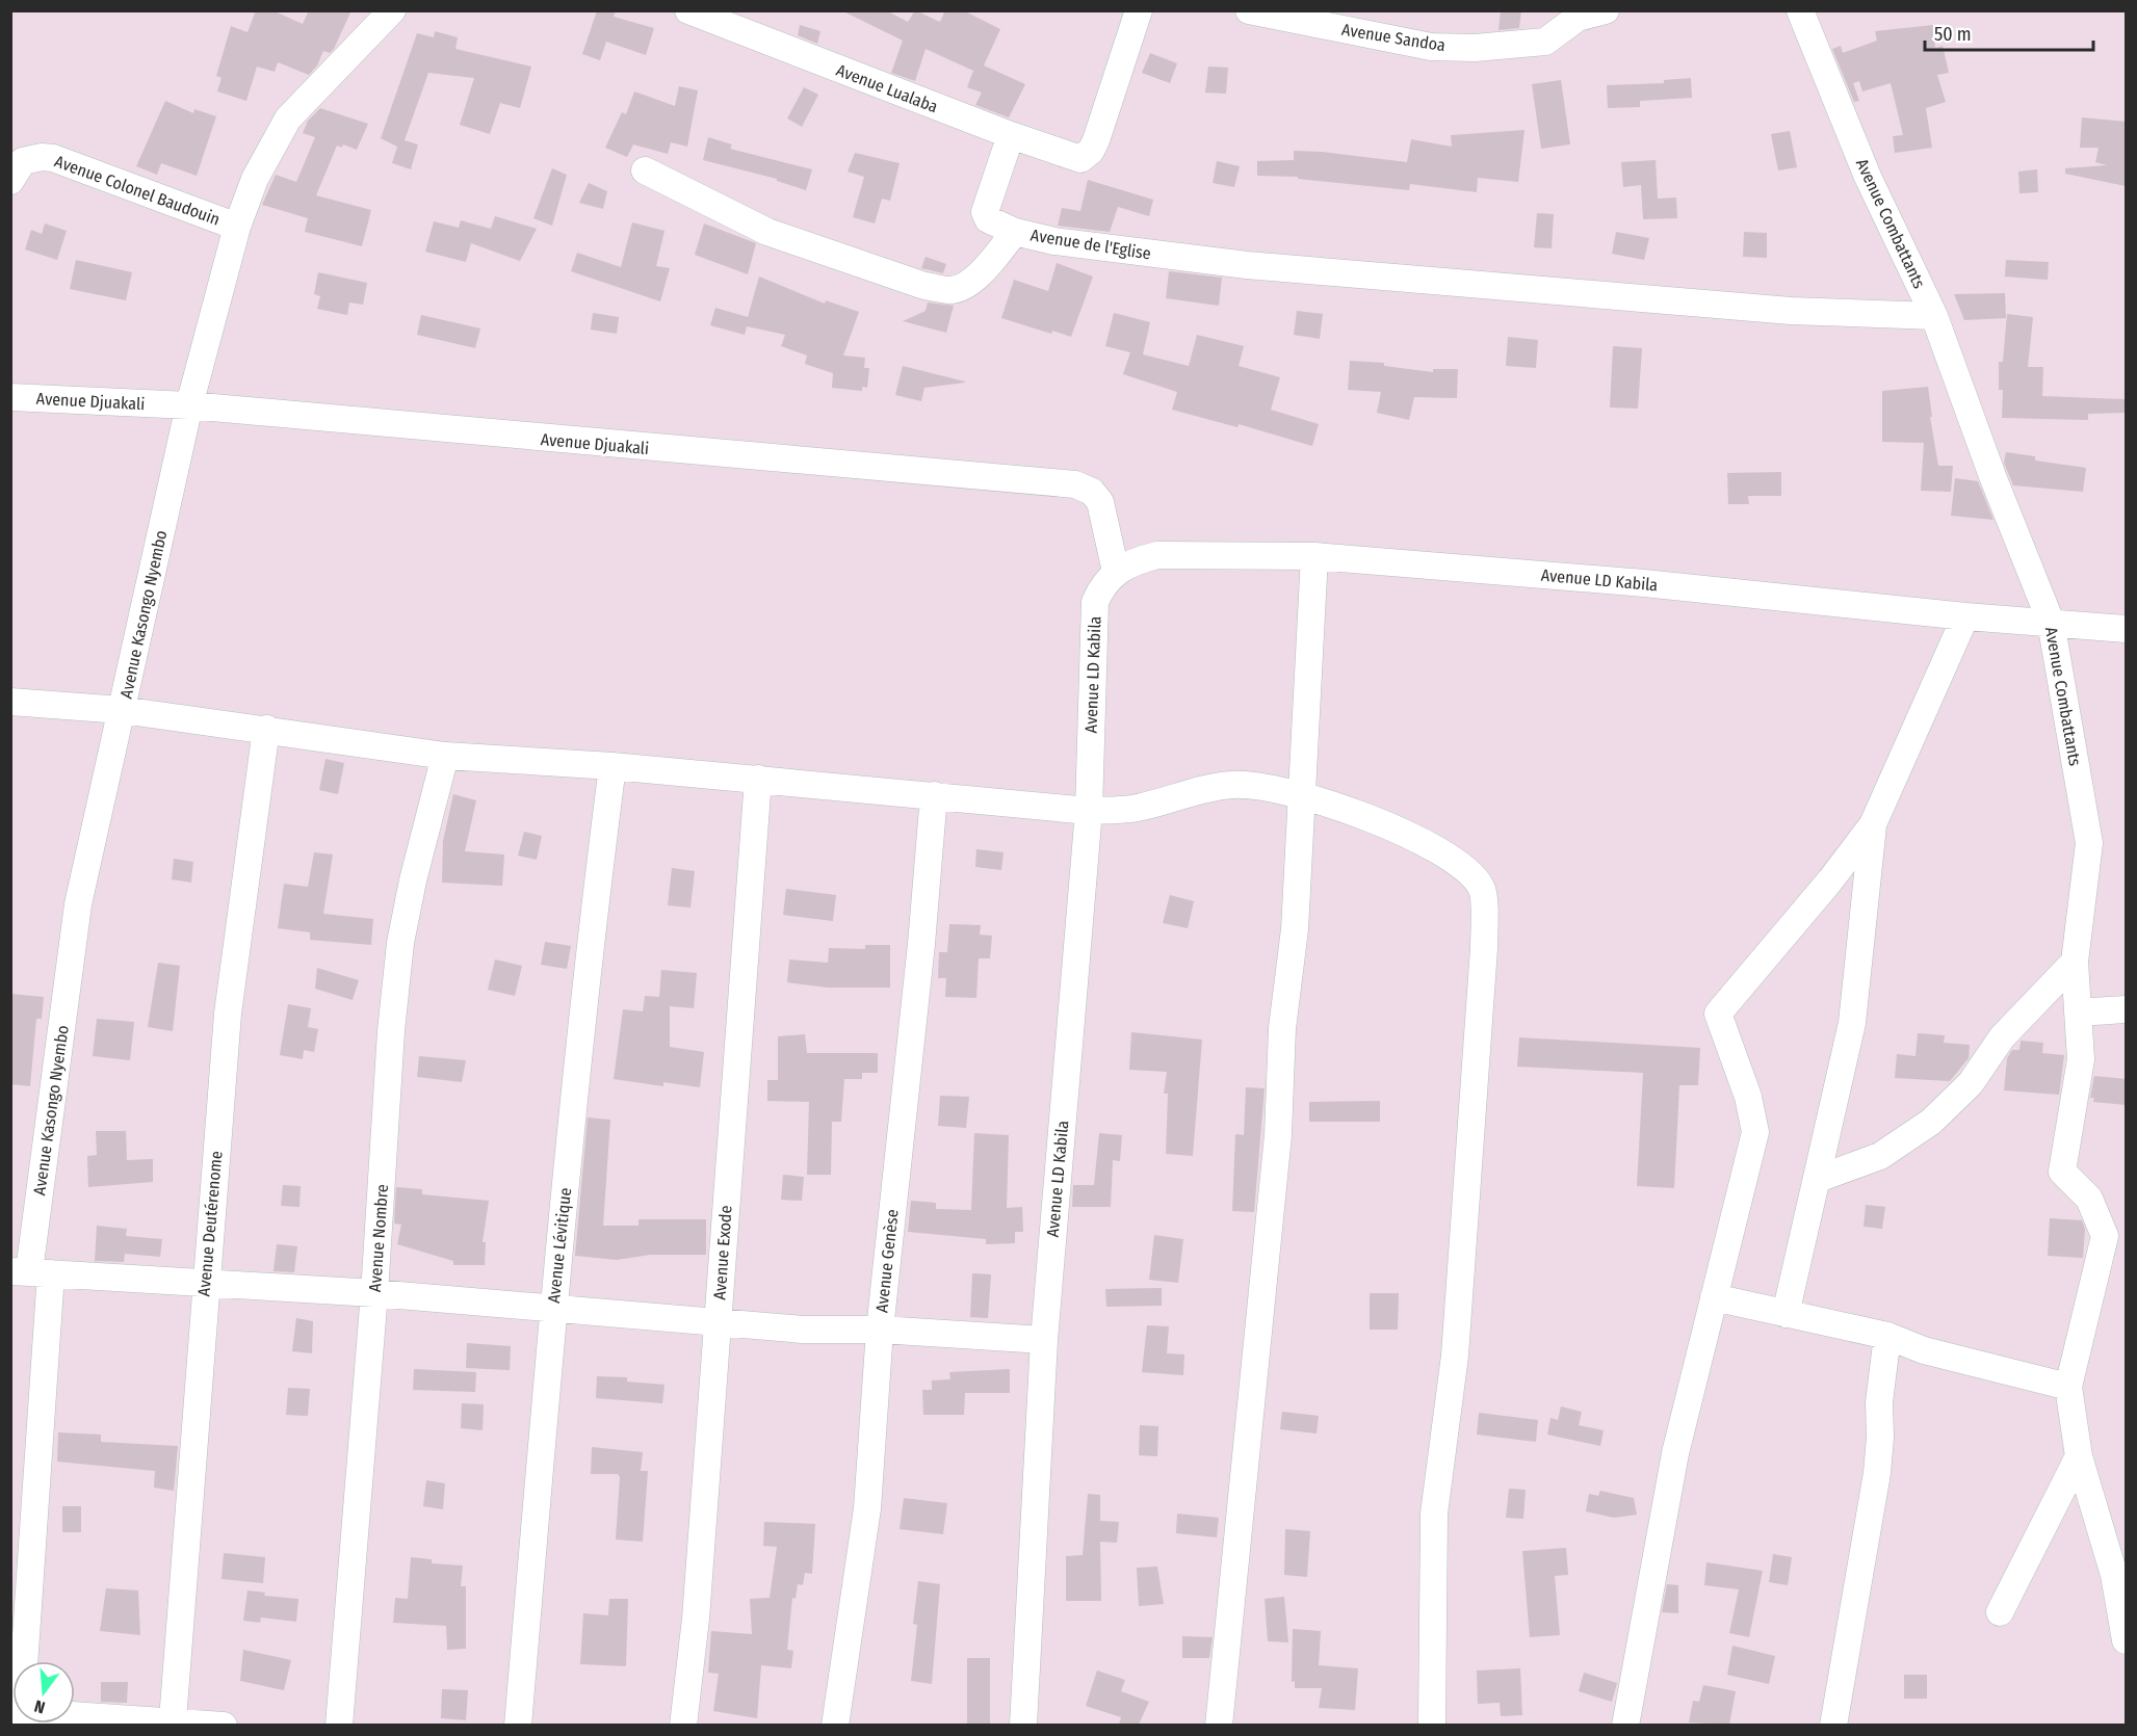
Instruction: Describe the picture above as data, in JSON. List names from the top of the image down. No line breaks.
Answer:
{"streets":{"street":["Avenue Sandoa","Avenue Lualaba","Avenue Colonel Baudouin","Avenue Combattants","Avenue de l'Eglise","Avenue Djuakali","Avenue LD Kabila","Avenue Kasongo Nyembo","Avenue Deutérenome","Avenue Nombre","Avenue Lévitique","Avenue Exode","Avenue Genèse"]},"crossings":[["Avenue Lualaba","Avenue de l'Eglise"],["Avenue Colonel Baudouin","Avenue Kasongo Nyembo"],["Avenue Combattants","Avenue de l'Eglise"],["Avenue Combattants","Avenue LD Kabila"],["Avenue Djuakali","Avenue LD Kabila"],["Avenue Djuakali","Avenue Kasongo Nyembo"]],"scale_bar":"50 m","north":"bottom"}
